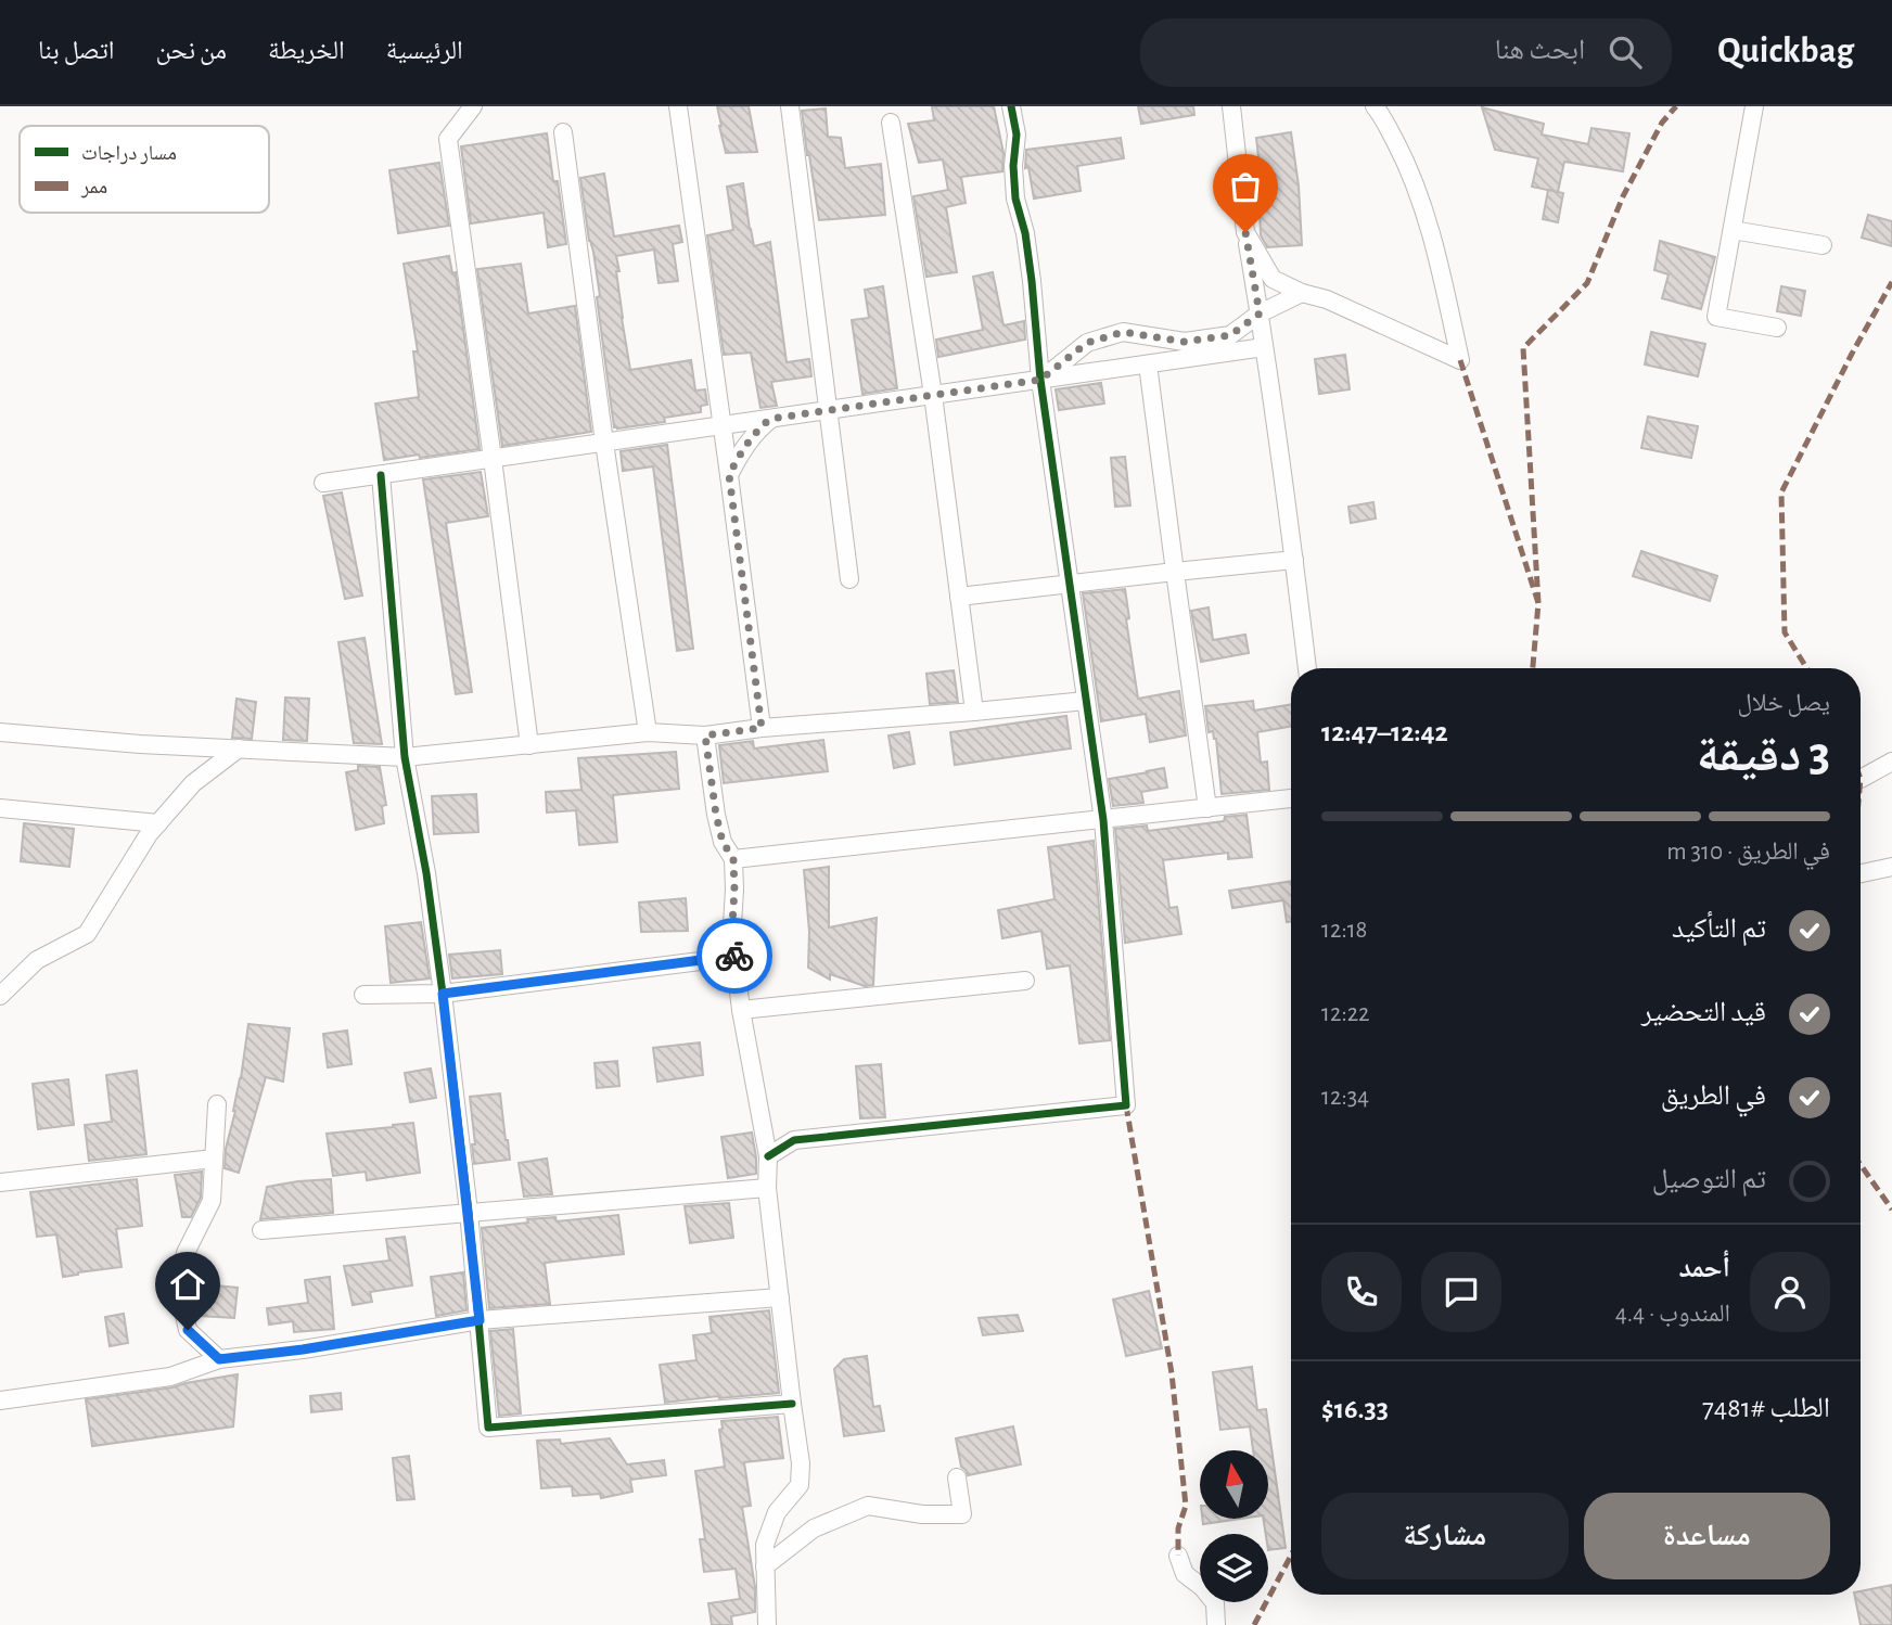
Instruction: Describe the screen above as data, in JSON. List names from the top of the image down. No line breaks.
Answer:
{"legend":["مسار دراجات","ممر"],"north":"top","page":{"header":"Quickbag","search":"ابحث هنا","nav":["الرئيسية","الخريطة","من نحن","اتصل بنا"],"heading":["3 دقيقة","يصل خلال","12:42–12:47"],"panel":["أحمد","المندوب · 4.4","الطلب #7481","$16.33"],"bar":"في الطريق · 310 m","list":[["تم التأكيد","12:18"],["قيد التحضير","12:22"],["في الطريق","12:34"],"تم التوصيل"],"buttons":["مساعدة","مشاركة"]}}
